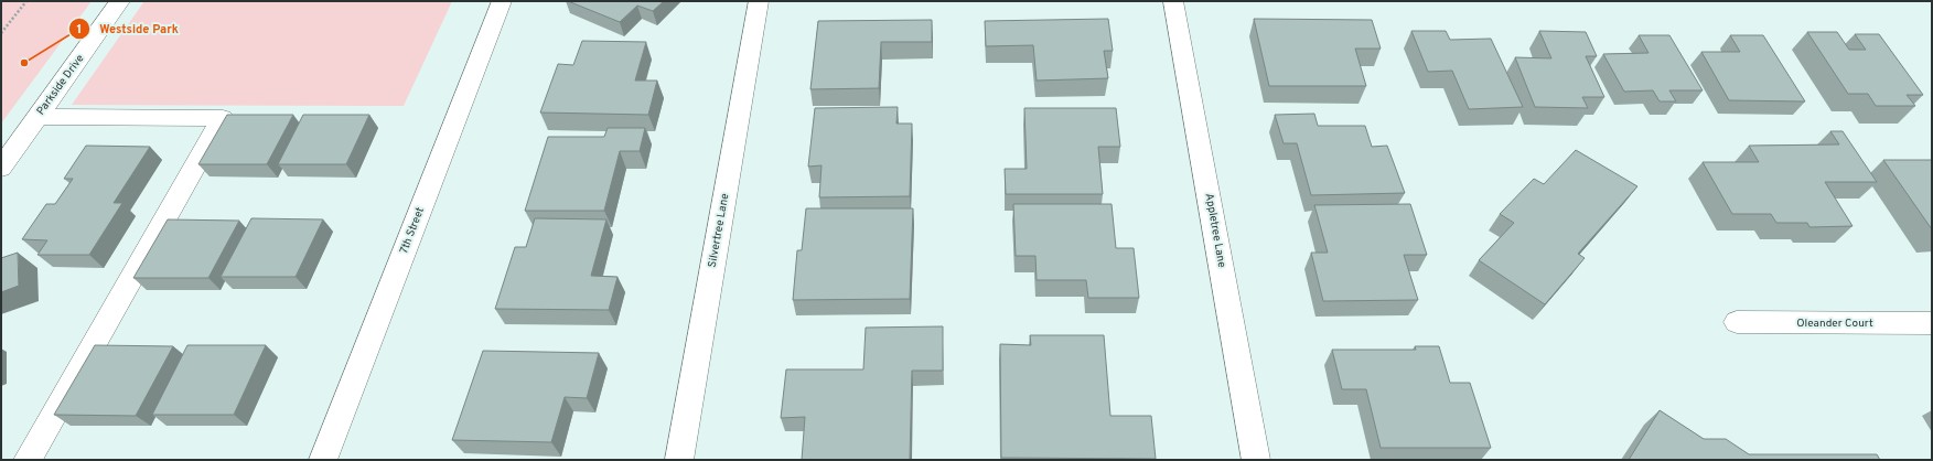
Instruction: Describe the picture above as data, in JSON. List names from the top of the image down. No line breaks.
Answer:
{"streets":{"street":["Parkside Drive","7th Street","Silvertree Lane","Appletree Lane","Oleander Court"]},"places":["Westside Park"]}
